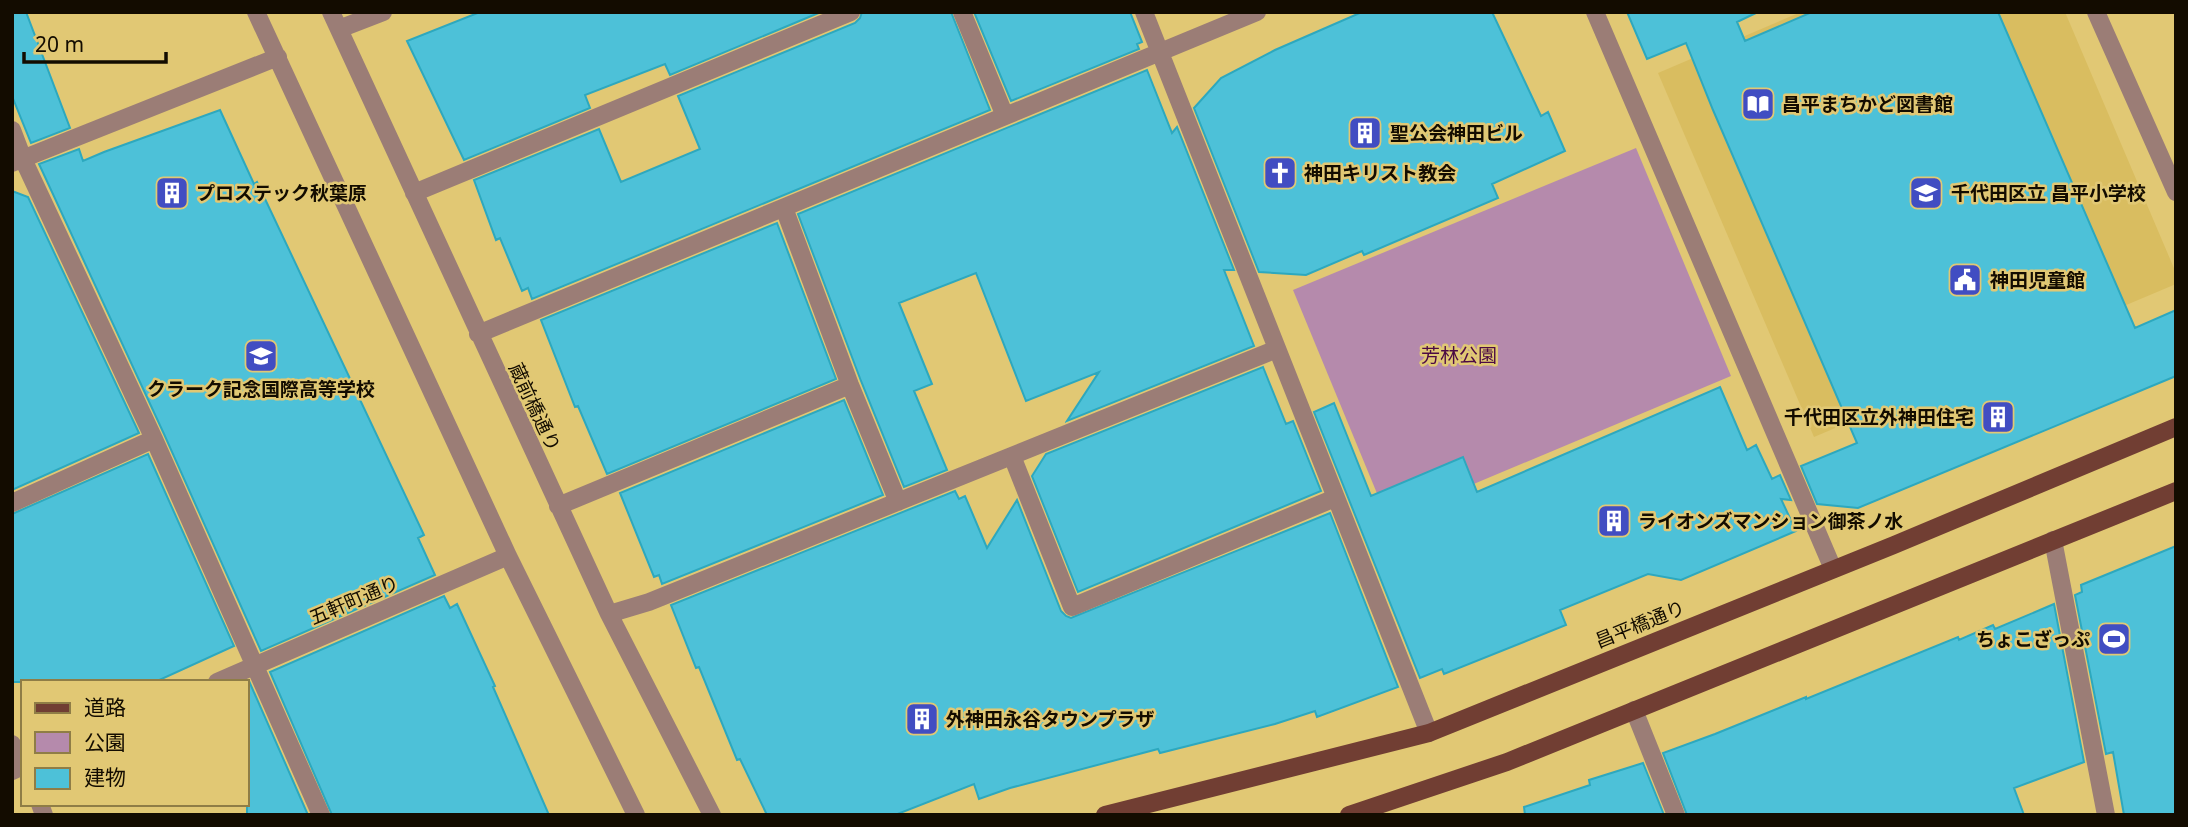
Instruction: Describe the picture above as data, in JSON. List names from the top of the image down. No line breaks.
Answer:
{"streets":{"main road":["昌平橋通り"],"street":["蔵前橋通り","五軒町通り"]},"parks":["芳林公園"],"places":{"library":["昌平まちかど図書館"],"building":["聖公会神田ビル","プロステック秋葉原","千代田区立外神田住宅","ライオンズマンション御茶ノ水","外神田永谷タウンプラザ"],"church":["神田キリスト教会"],"school or university":["千代田区立 昌平小学校","クラーク記念国際高等学校"],"public building":["神田児童館"],"sports":["ちょこざっぷ"]},"legend":["道路","公園","建物"],"scale_bar":"20 m"}
